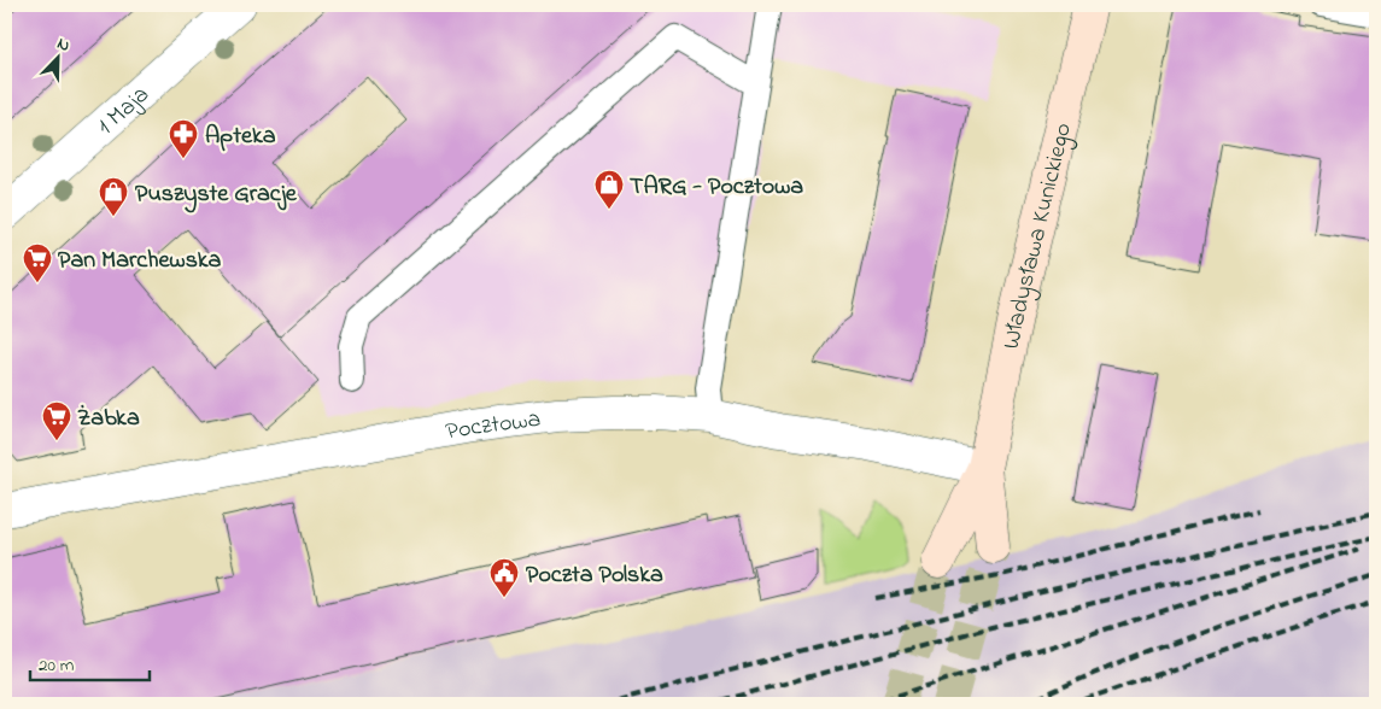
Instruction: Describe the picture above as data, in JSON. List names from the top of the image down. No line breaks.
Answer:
{"streets":{"main road":["Władysława Kunickiego"],"street":["1 Maja","Pocztowa"]},"crossings":[["Władysława Kunickiego","Pocztowa"]],"places":{"pharmacy":["Apteka"],"shop":["TARG - Pocztowa","Puszyste Gracje"],"supermarket":["Pan Marchewska","Żabka"],"public building":["Poczta Polska"]},"scale_bar":"20 m","north":"top right"}
